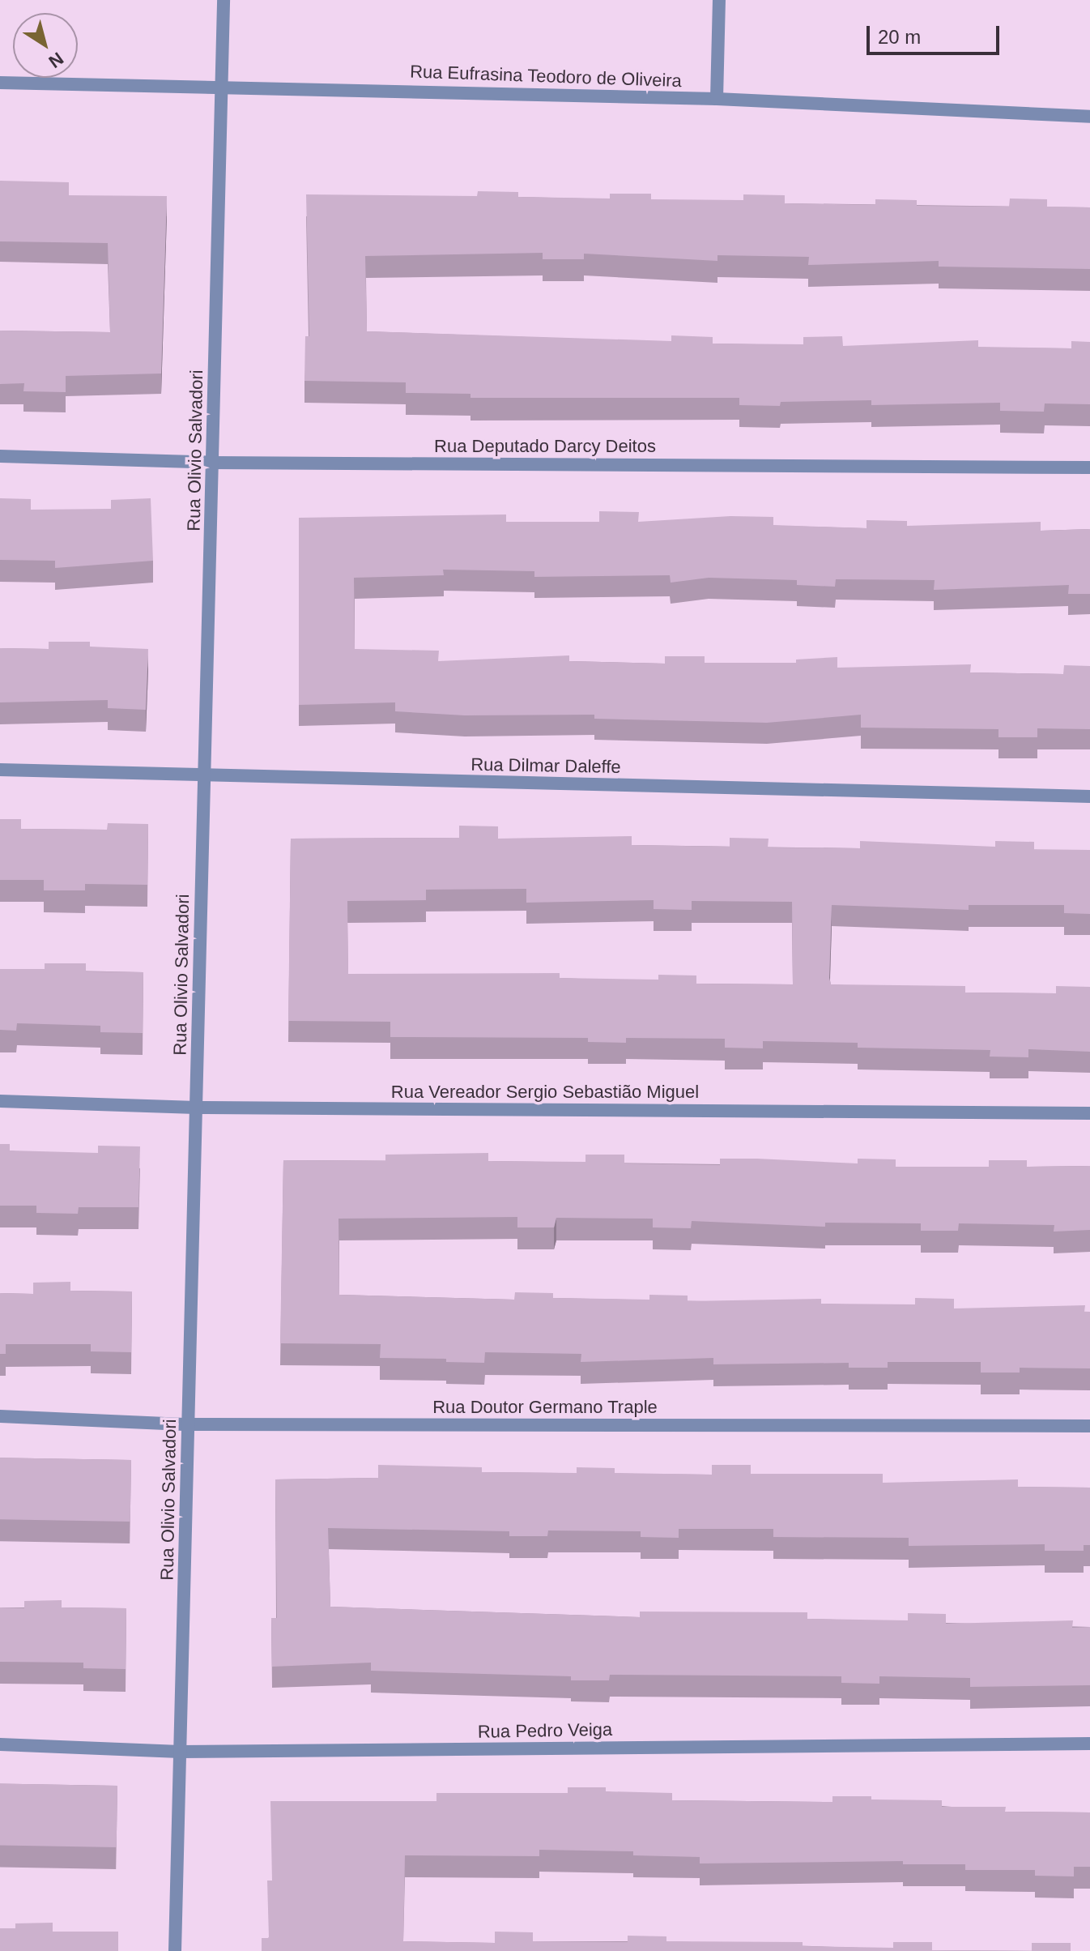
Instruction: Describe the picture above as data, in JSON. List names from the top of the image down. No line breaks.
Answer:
{"streets":{"street":["Rua Eufrasina Teodoro de Oliveira","Rua Deputado Darcy Deitos","Rua Olivio Salvadori","Rua Dilmar Daleffe","Rua Vereador Sergio Sebastião Miguel","Rua Doutor Germano Traple","Rua Pedro Veiga"]},"crossings":[["Rua Eufrasina Teodoro de Oliveira","Rua Olivio Salvadori"],["Rua Deputado Darcy Deitos","Rua Olivio Salvadori"],["Rua Olivio Salvadori","Rua Dilmar Daleffe"],["Rua Olivio Salvadori","Rua Vereador Sergio Sebastião Miguel"],["Rua Olivio Salvadori","Rua Doutor Germano Traple"],["Rua Olivio Salvadori","Rua Pedro Veiga"]],"scale_bar":"20 m","north":"bottom right"}
